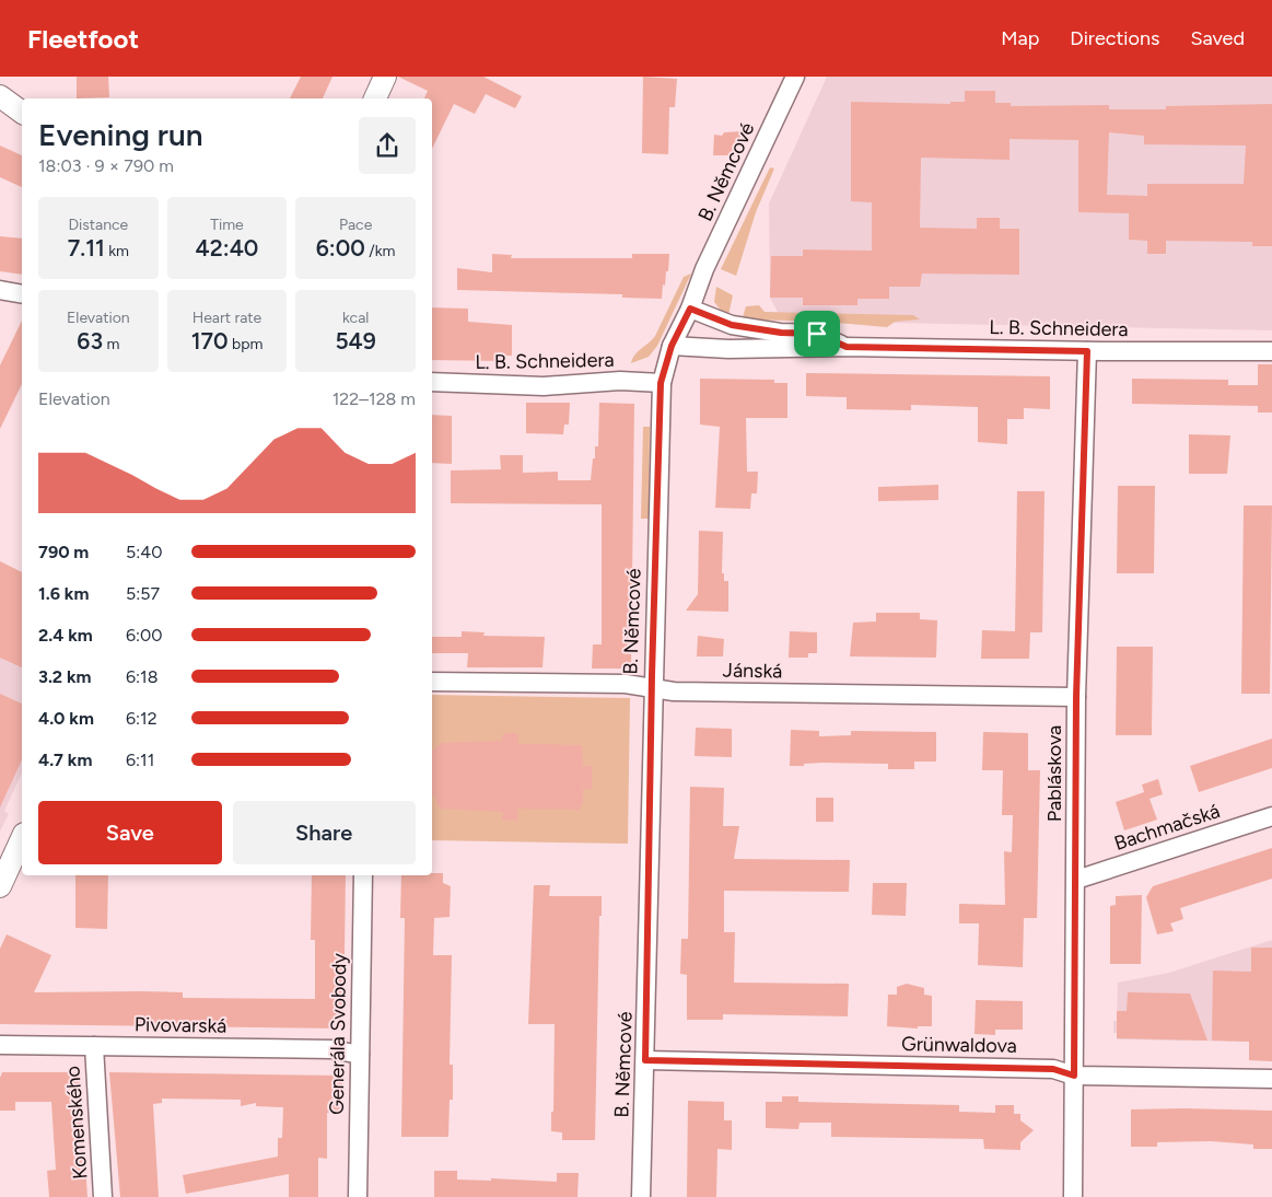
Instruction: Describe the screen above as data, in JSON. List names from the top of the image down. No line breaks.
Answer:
{"streets":{"street":["B. Němcové","L. B. Schneidera","Jánská","Pabláskova","Bachmačská","Pivovarská","Generála Svobody","Grünwaldova","Komenského"]},"crossings":[["B. Němcové","L. B. Schneidera"],["B. Němcové","Jánská"],["B. Němcové","Grünwaldova"],["L. B. Schneidera","Pabláskova"],["Jánská","Pabláskova"],["Pabláskova","Bachmačská"],["Pabláskova","Grünwaldova"],["Pivovarská","Generála Svobody"],["Pivovarská","Komenského"]],"page":{"header":"Fleetfoot","nav":["Map","Directions","Saved"],"heading":["Evening run","18:03 · 9 × 790 m"],"stats":[["Distance","7.11 km"],["Time","42:40"],["Pace","6:00 /km"],["Elevation","63 m"],["Heart rate","170 bpm"],["kcal","549"]],"chart":["Elevation","122–128 m"],"list":[{"name":"790 m","note":"5:40"},{"name":"1.6 km","note":"5:57"},{"name":"2.4 km","note":"6:00"},{"name":"3.2 km","note":"6:18"},{"name":"4.0 km","note":"6:12"},{"name":"4.7 km","note":"6:11"}],"buttons":["Save","Share"]}}
